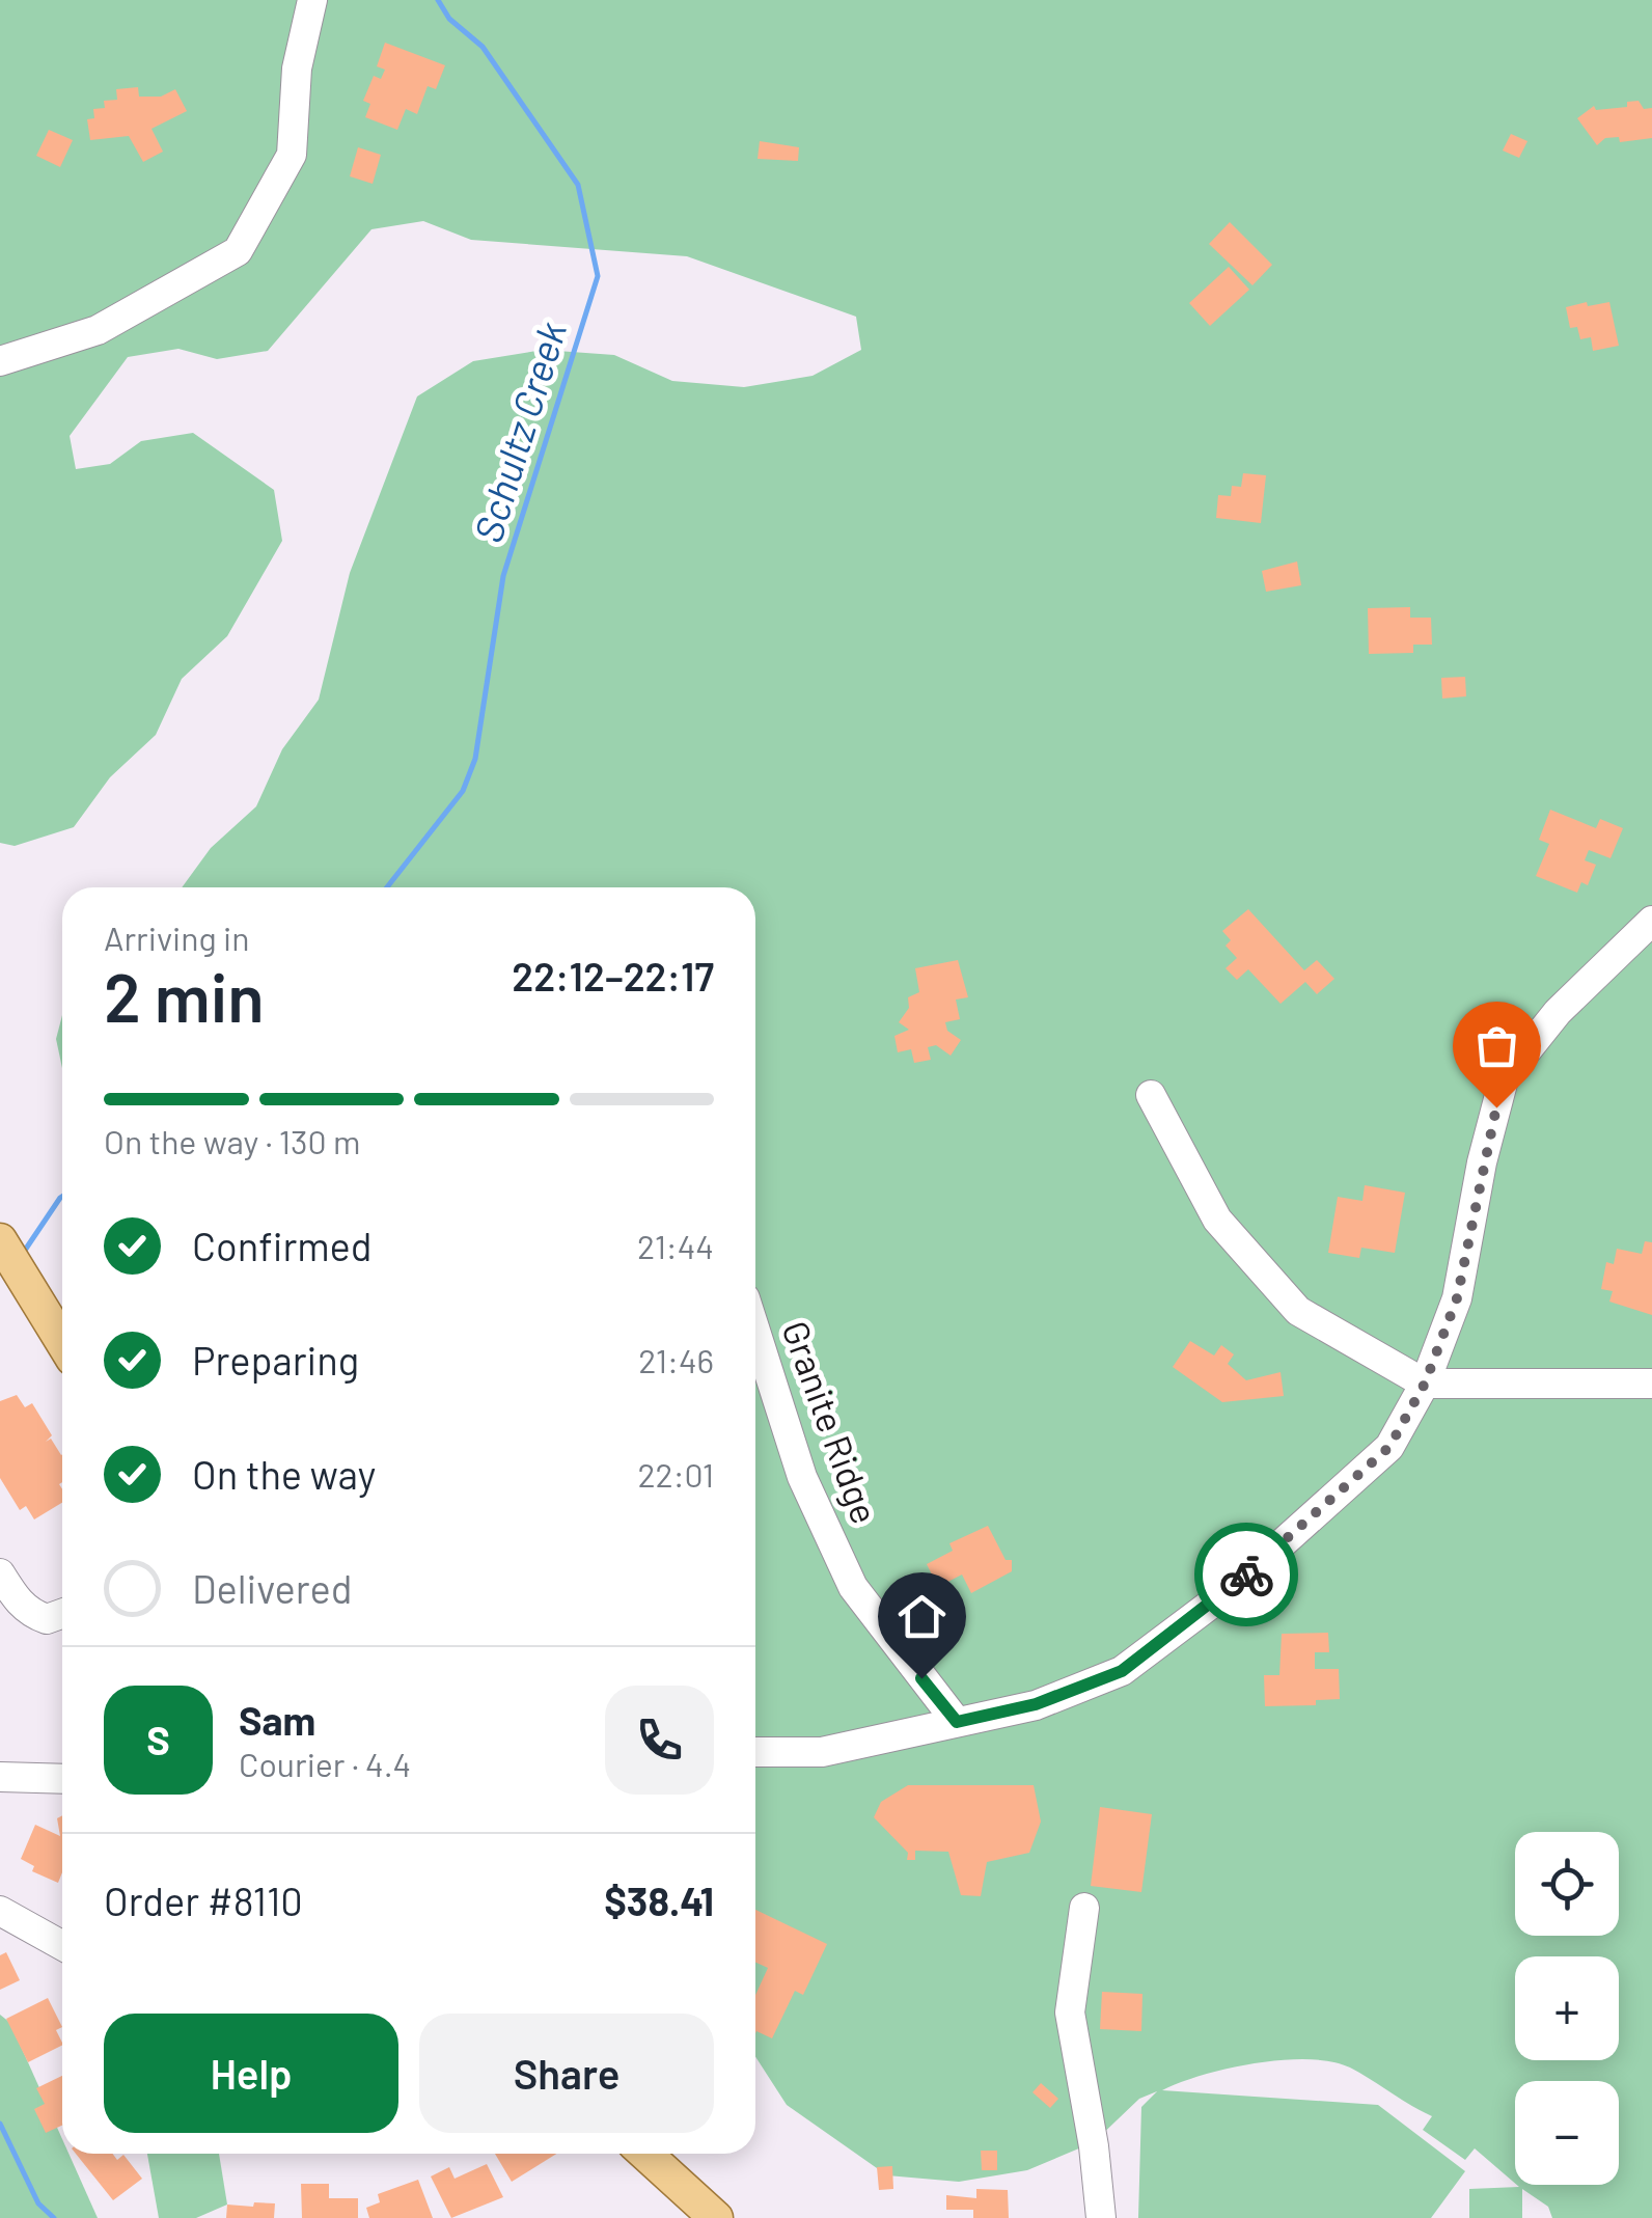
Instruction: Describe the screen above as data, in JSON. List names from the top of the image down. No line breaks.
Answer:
{"streets":{"street":["Granite Ridge"]},"water":["Schultz Creek"],"page":{"heading":["2 min","Arriving in","22:12–22:17"],"panel":["Sam","Courier · 4.4","Order #8110","$38.41"],"bar":"On the way · 130 m","list":[["Confirmed","21:44"],["Preparing","21:46"],["On the way","22:01"],"Delivered"],"round":"S","map_buttons":["+","−"],"buttons":["Help","Share"]}}
